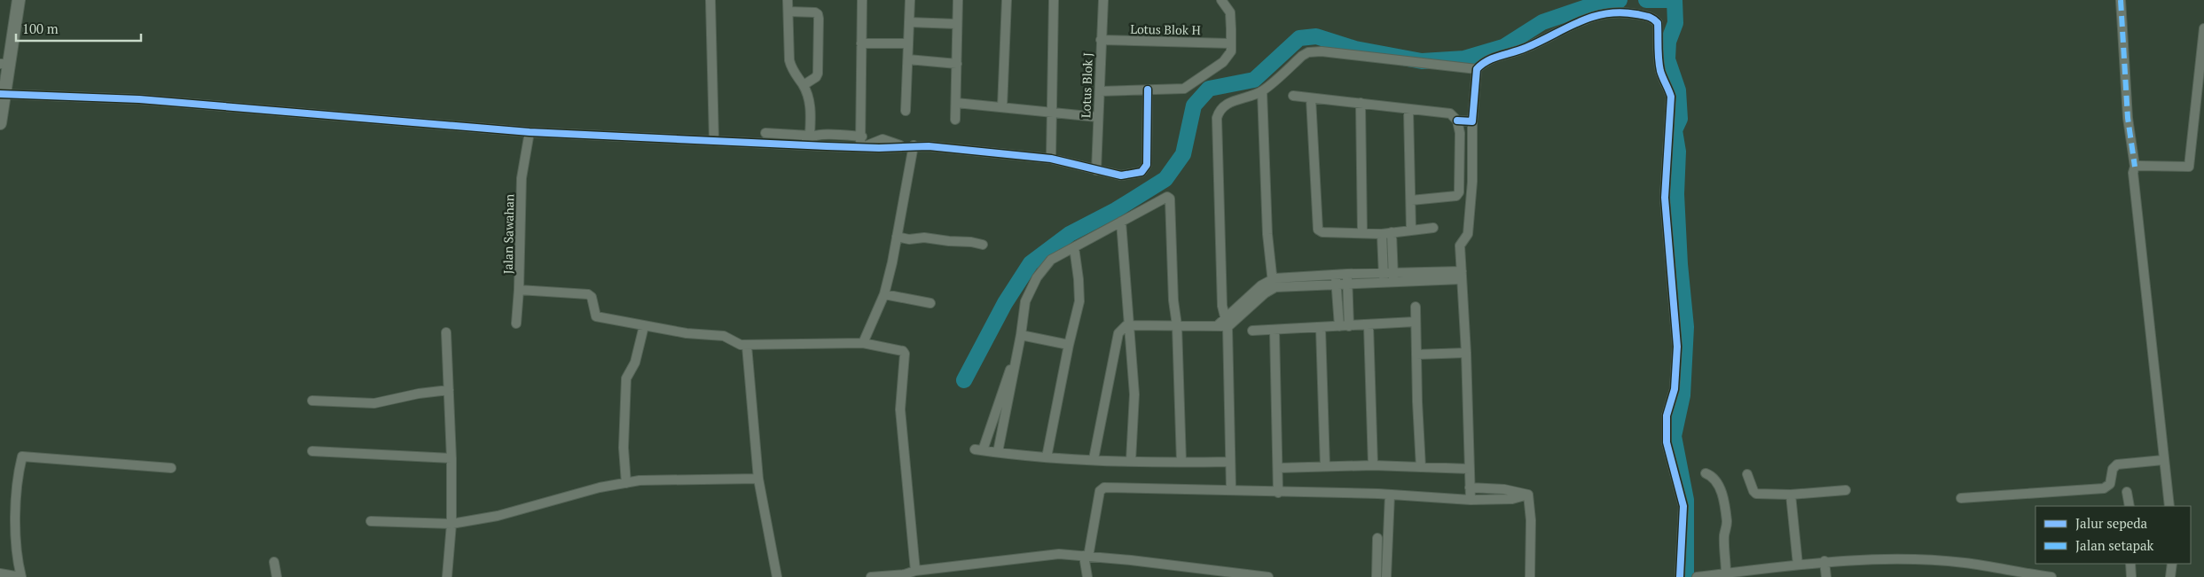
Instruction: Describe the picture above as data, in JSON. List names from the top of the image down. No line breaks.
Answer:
{"streets":{"street":["Lotus Blok H","Lotus Blok J","Jalan Sawahan"]},"crossings":[["Lotus Blok H","Lotus Blok J"]],"legend":["Jalur sepeda","Jalan setapak"],"scale_bar":"100 m"}
